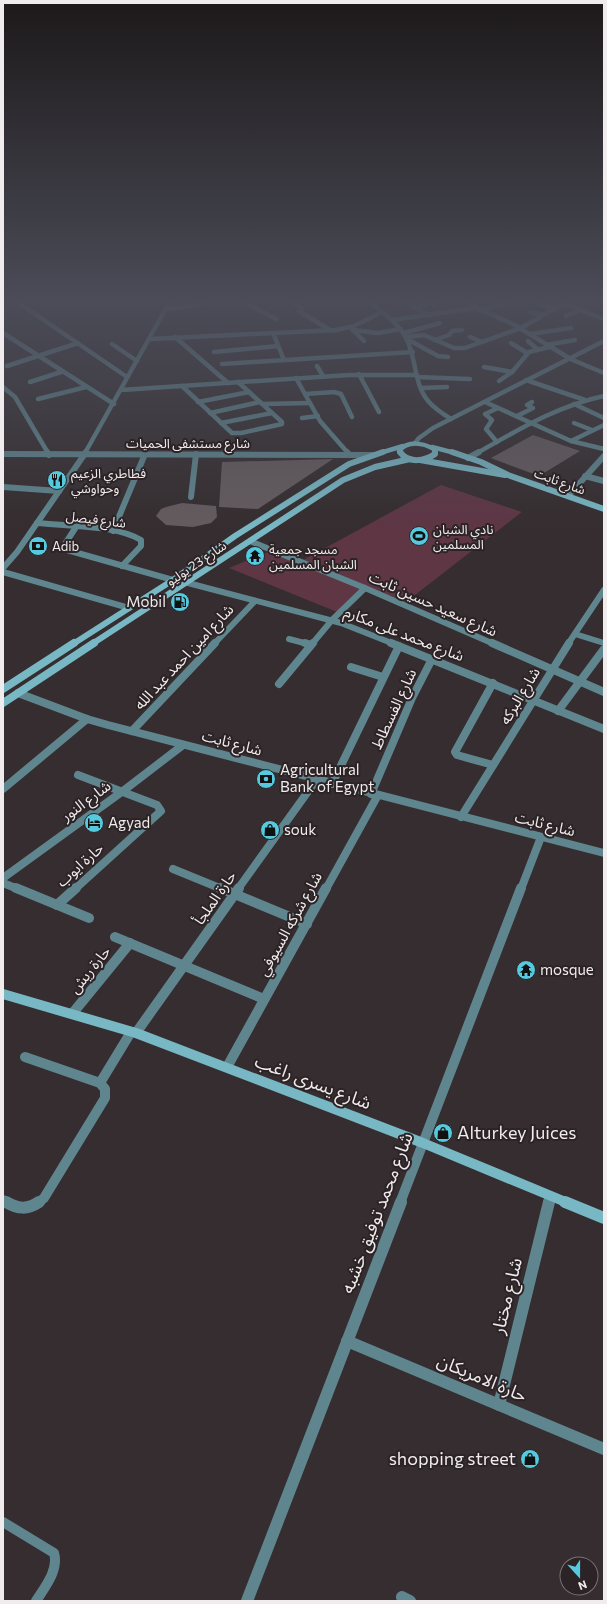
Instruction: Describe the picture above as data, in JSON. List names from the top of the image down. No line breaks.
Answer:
{"streets":{"main road":["شارع ثابت","شارع 23 يوليو","شارع يسرى راغب"],"street":["شارع مستشفى الحميات","شارع فيصل","شارع سعيد حسين ثابت","شارع محمد على مكارم","شارع امين احمد عبد الله","شارع البركه","شارع الفسطاط","شارع النور","حارة ايوب","حارة الملجأ","شارع شركه السيوفي","حارة ريش","شارع محمد توفيق خشبه","شارع مختار","حارة الامريكان"]},"crossings":[["شارع مستشفى الحميات","شارع 23 يوليو"],["شارع ثابت","شارع 23 يوليو"],["شارع ثابت","شارع امين احمد عبد الله"],["شارع ثابت","شارع البركه"],["شارع ثابت","شارع الفسطاط"],["شارع ثابت","شارع النور"],["شارع ثابت","حارة الملجأ"],["شارع ثابت","شارع شركه السيوفي"],["شارع ثابت","شارع محمد توفيق خشبه"],["شارع 23 يوليو","شارع سعيد حسين ثابت"],["شارع 23 يوليو","شارع محمد على مكارم"],["شارع سعيد حسين ثابت","شارع البركه"],["شارع محمد على مكارم","شارع امين احمد عبد الله"],["شارع محمد على مكارم","شارع البركه"],["شارع محمد على مكارم","شارع الفسطاط"],["شارع الفسطاط","شارع شركه السيوفي"],["شارع النور","حارة ايوب"],["حارة الملجأ","شارع يسرى راغب"],["شارع شركه السيوفي","شارع يسرى راغب"],["حارة ريش","شارع يسرى راغب"],["شارع يسرى راغب","شارع محمد توفيق خشبه"],["شارع يسرى راغب","شارع مختار"],["شارع محمد توفيق خشبه","حارة الامريكان"],["شارع مختار","حارة الامريكان"]],"places":{"restaurant":["فطاطري الزعيم وحواوشي"],"sports":["نادي الشبان المسلمين"],"bank":["Adib","Agricultural Bank of Egypt"],"temple":["مسجد جمعية الشبان المسلمين","mosque"],"fuel station":["Mobil"],"hotel":["Agyad"],"shop":["souk","Alturkey Juices","shopping street"]},"north":"bottom"}
